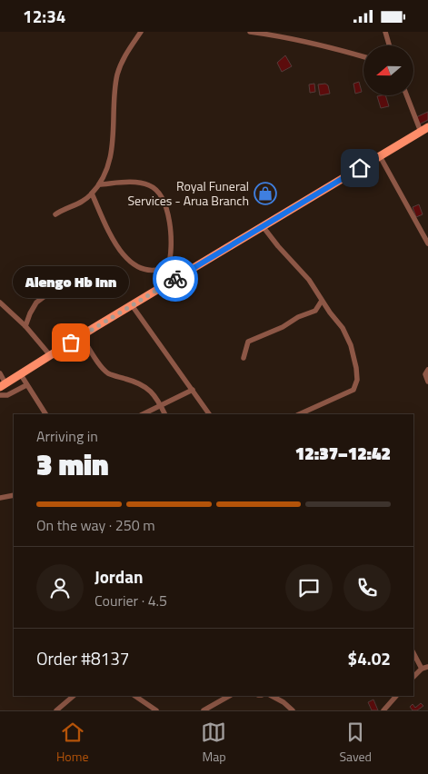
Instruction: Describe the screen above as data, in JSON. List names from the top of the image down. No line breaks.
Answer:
{"places":{"shop":["Royal Funeral Services - Arua Branch"],"other":["Alengo Hb Inn"]},"north":"left","page":{"status":"12:34","bubble":"Alengo Hb Inn","heading":["3 min","Arriving in","12:37–12:42"],"panel":["Jordan","Courier · 4.5","Order #8137","$4.02"],"bar":"On the way · 250 m","tabs":["Home","Map","Saved"]}}
